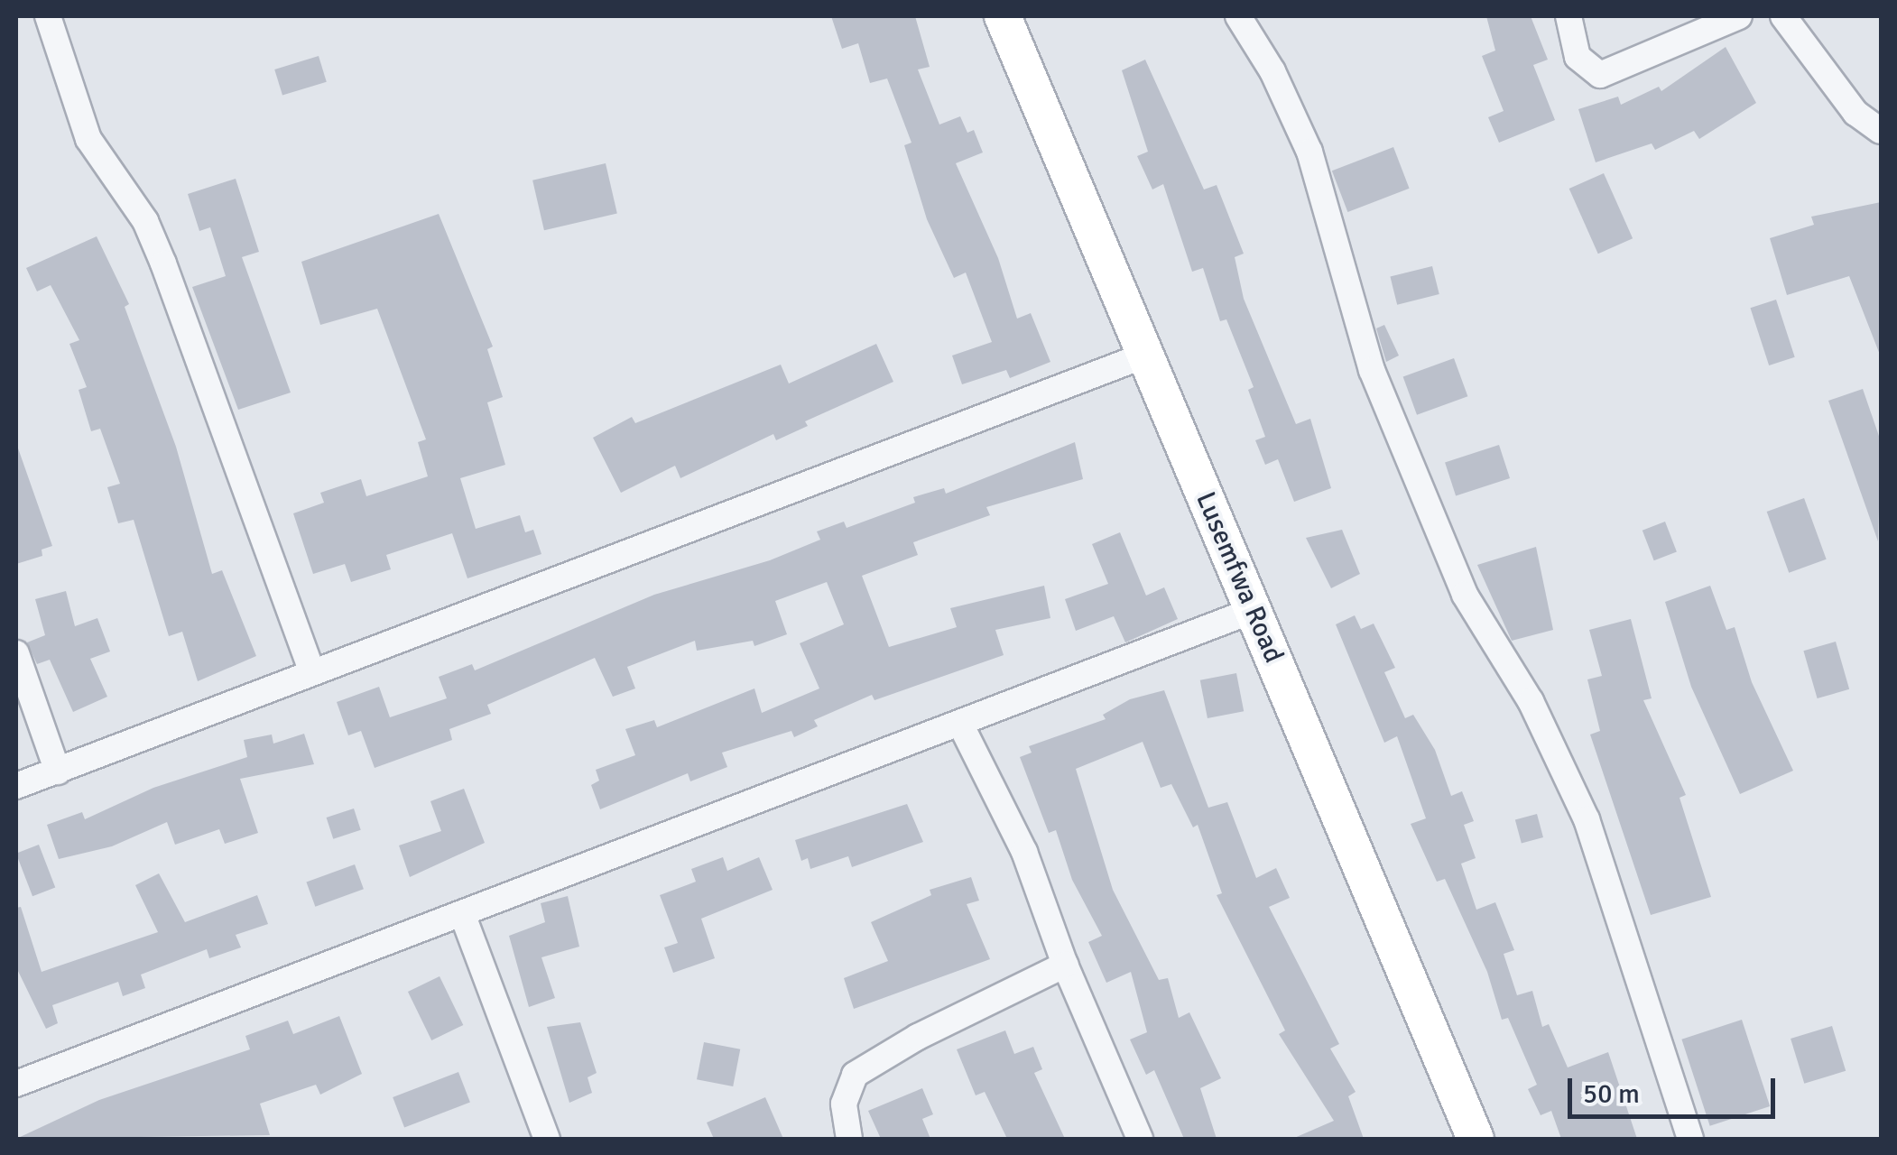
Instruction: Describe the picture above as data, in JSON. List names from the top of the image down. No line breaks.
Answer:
{"streets":{"street":["Lusemfwa Road"]},"scale_bar":"50 m"}
